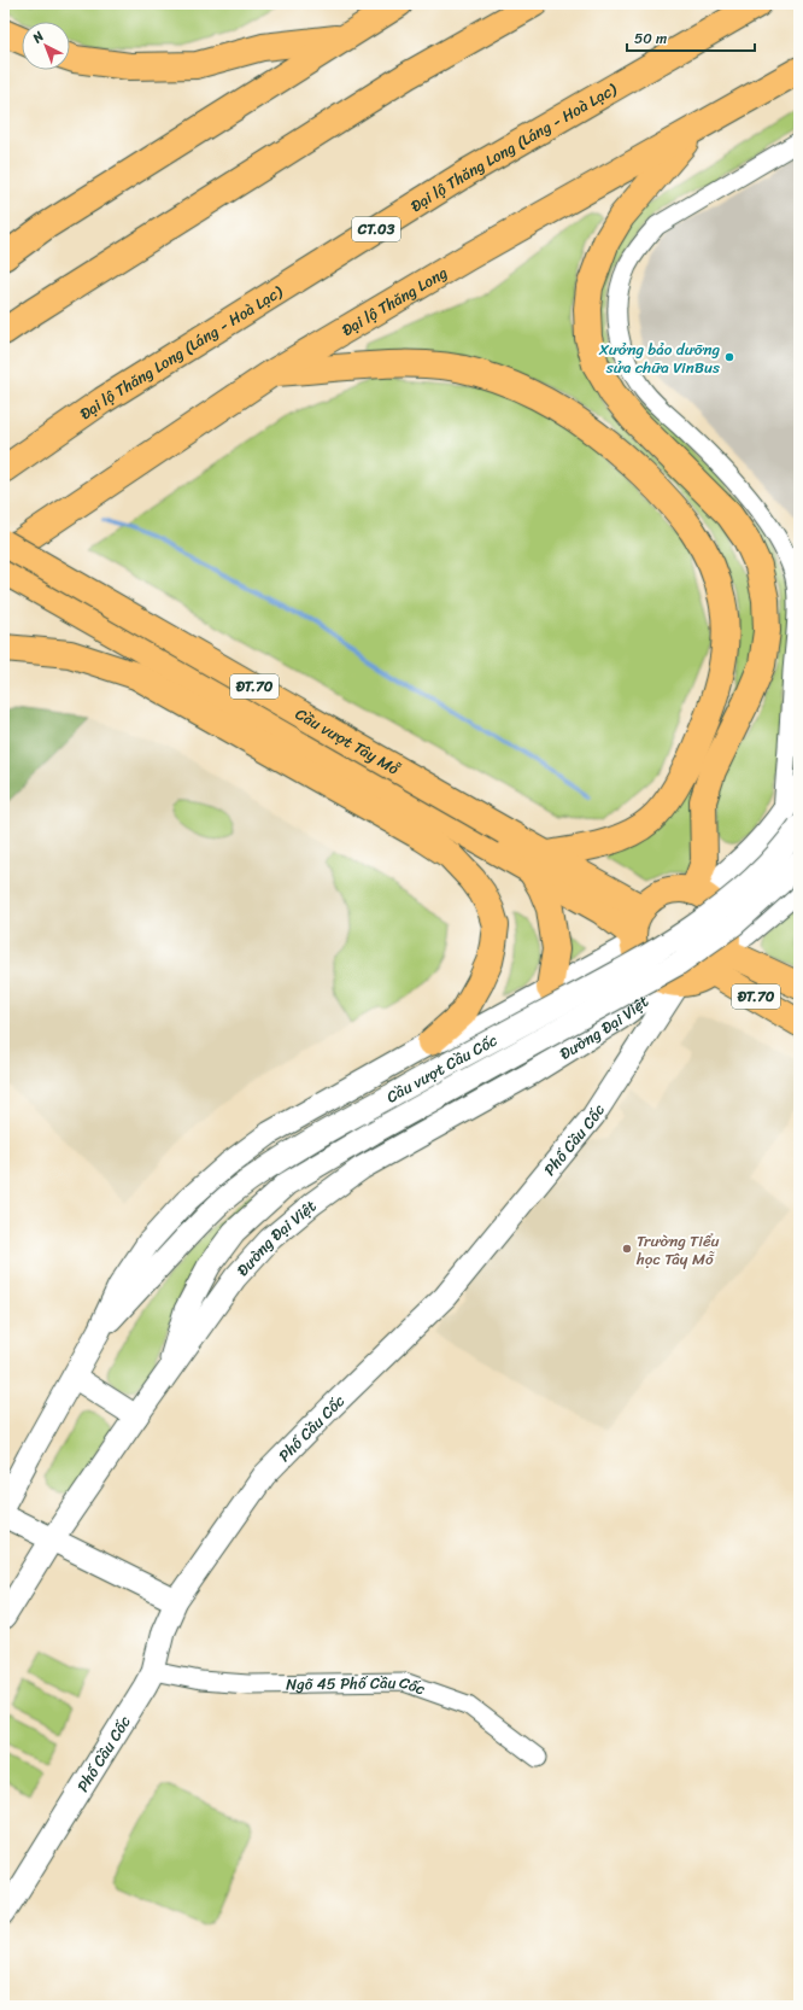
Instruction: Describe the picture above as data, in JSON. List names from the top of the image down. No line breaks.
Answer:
{"streets":{"main road":["Đại lộ Thăng Long (Láng - Hoà Lạc)","CT.03","Đại lộ Thăng Long","ĐT.70","Cầu vượt Tây Mỗ"],"street":["Đường Đại Việt","Cầu vượt Cầu Cốc","Phố Cầu Cốc","Ngõ 45 Phố Cầu Cốc"]},"crossings":[["ĐT.70","Cầu vượt Tây Mỗ"],["ĐT.70","Đường Đại Việt"],["ĐT.70","Phố Cầu Cốc"],["Cầu vượt Tây Mỗ","Đường Đại Việt"],["Cầu vượt Tây Mỗ","Phố Cầu Cốc"],["Đường Đại Việt","Cầu vượt Cầu Cốc"],["Đường Đại Việt","Phố Cầu Cốc"],["Phố Cầu Cốc","Ngõ 45 Phố Cầu Cốc"]],"places":["Xưởng bảo dưỡng sửa chữa VinBus","Trường Tiểu học Tây Mỗ"],"scale_bar":"50 m","north":"top left"}
